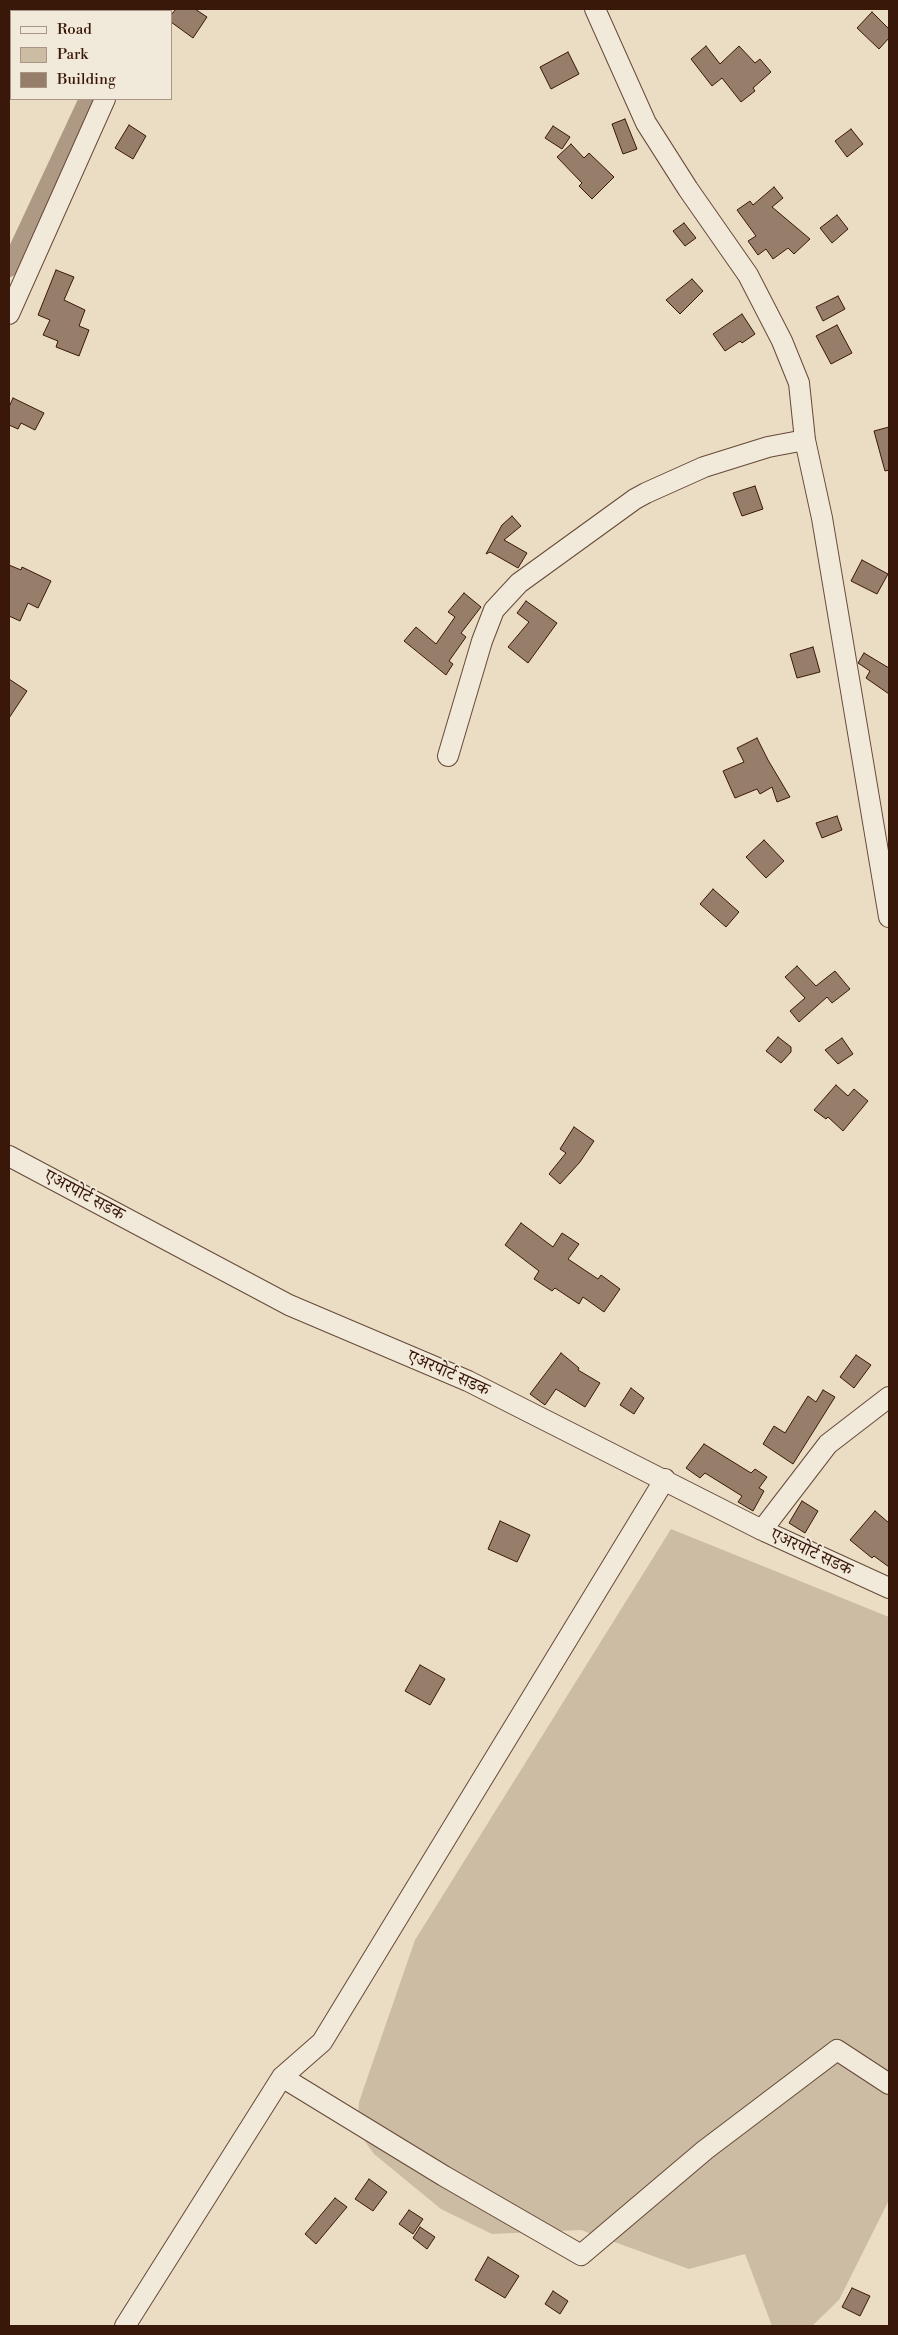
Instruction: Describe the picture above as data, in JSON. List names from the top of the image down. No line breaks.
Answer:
{"streets":{"street":["एअरपोर्ट सडक"]},"legend":["Road","Park","Building"]}
